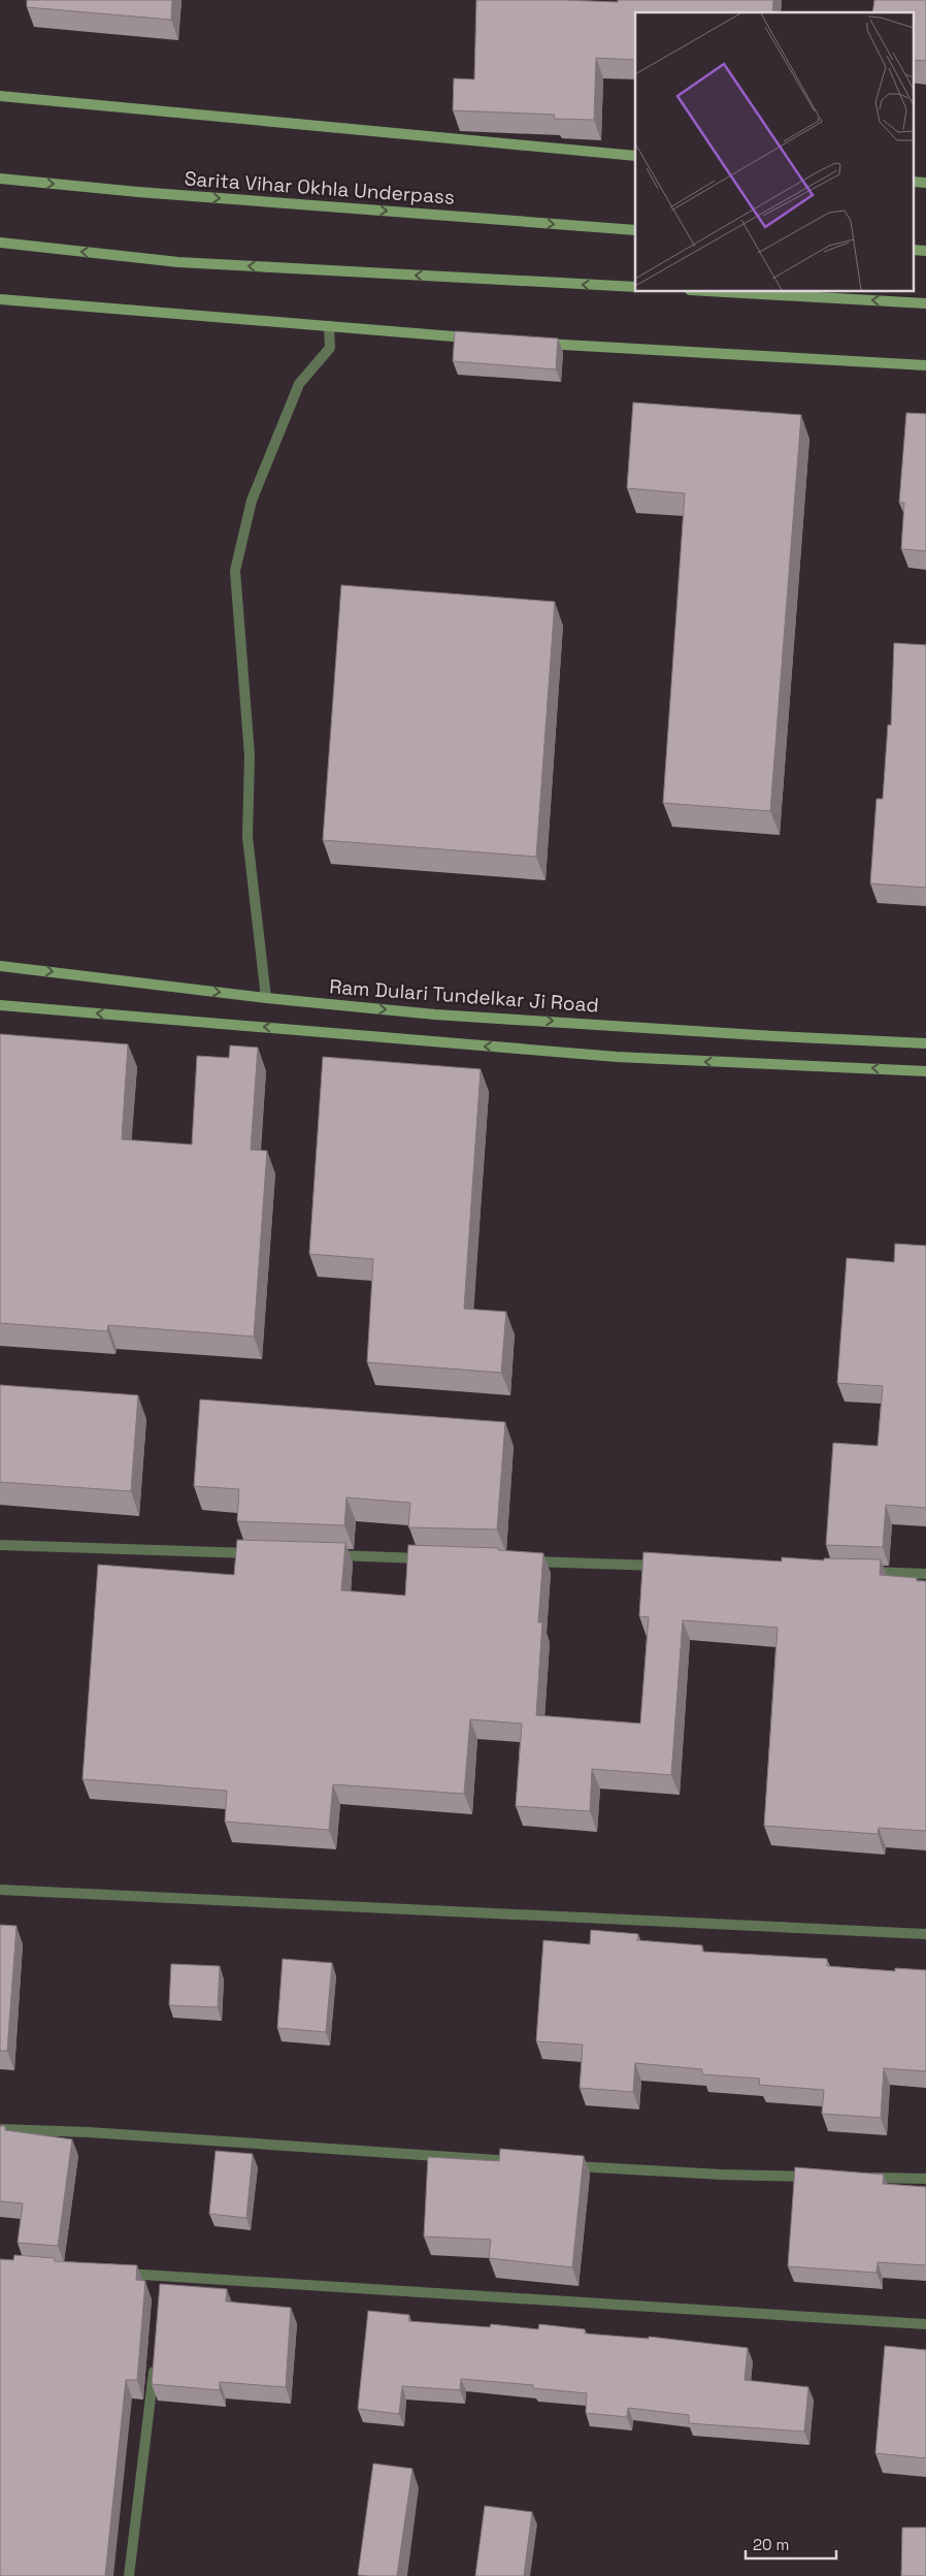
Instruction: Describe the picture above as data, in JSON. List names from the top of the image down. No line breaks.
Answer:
{"streets":{"street":["Sarita Vihar Okhla Underpass","Ram Dulari Tundelkar Ji Road"]},"scale_bar":"20 m"}
